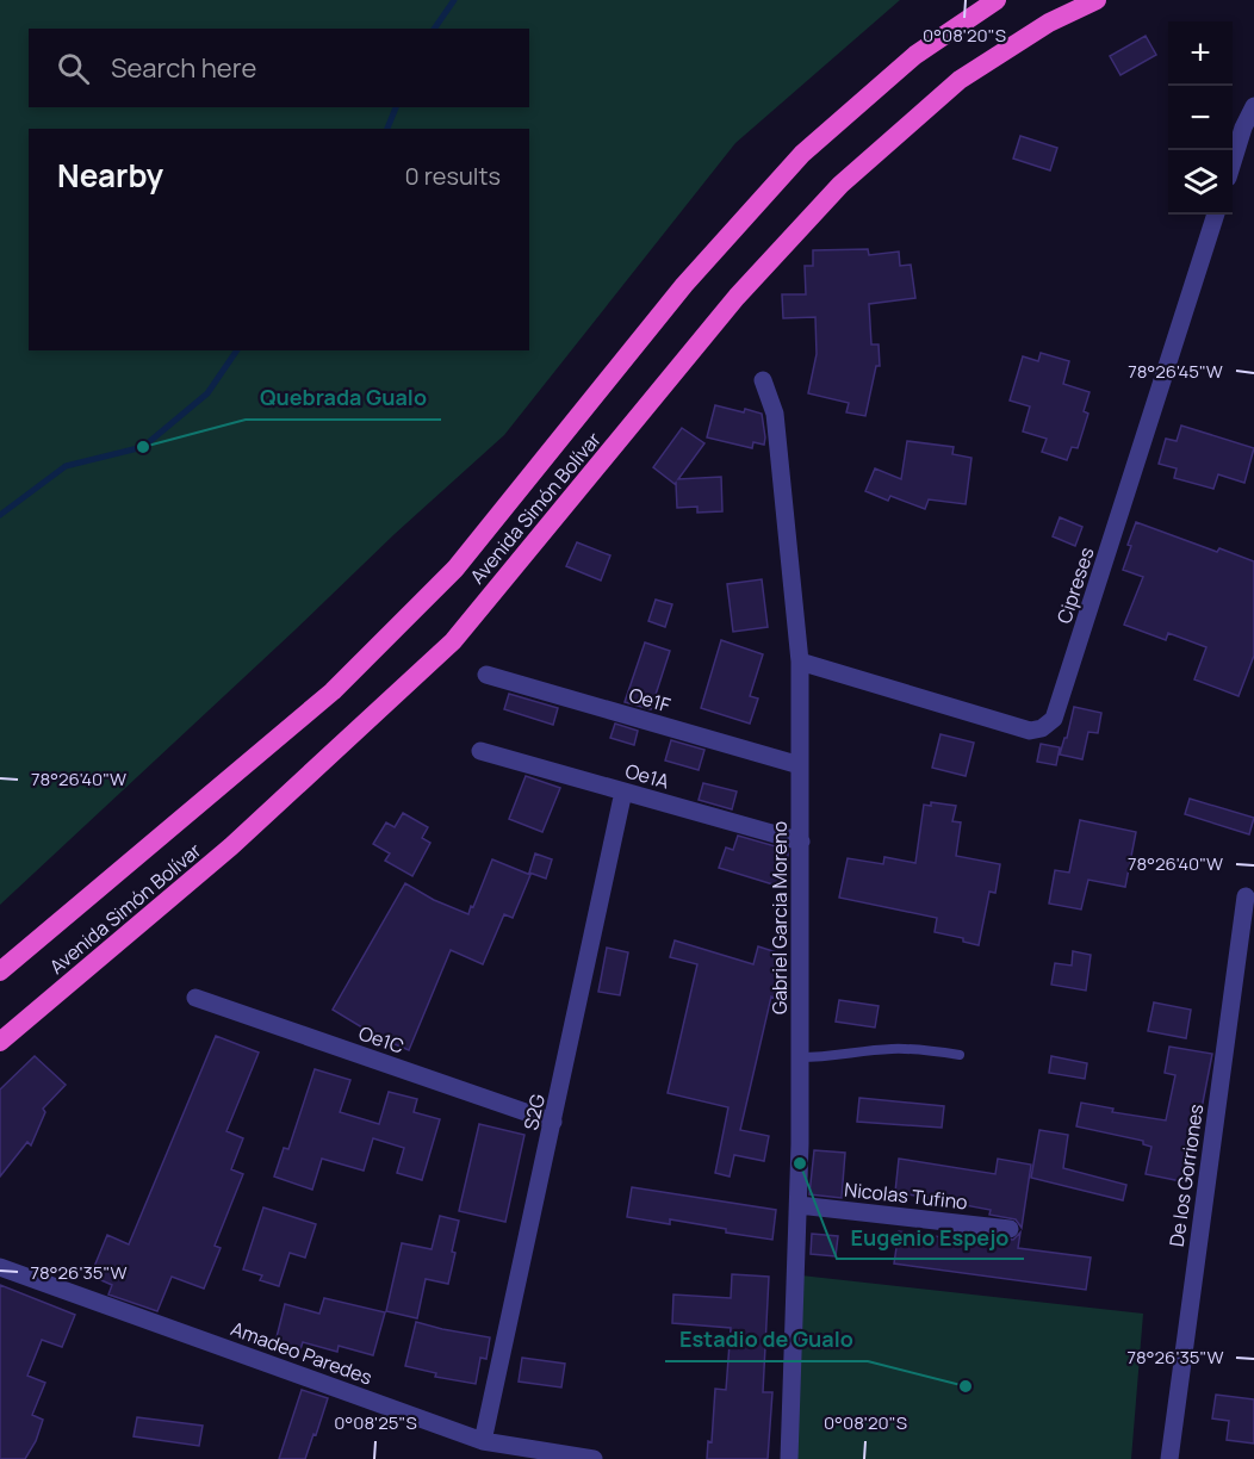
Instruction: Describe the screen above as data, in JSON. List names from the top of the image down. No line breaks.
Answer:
{"streets":{"highway":["Avenida Simón Bolívar"],"street":["Cipreses","Oe1F","Oe1A","Gabriel Garcia Moreno","Oe1C","S2G","De los Gorriones","Nicolas Tufino","Amadeo Paredes"]},"crossings":[["Cipreses","Gabriel Garcia Moreno"],["Oe1F","Gabriel Garcia Moreno"],["Oe1A","Gabriel Garcia Moreno"],["Oe1A","S2G"],["Gabriel Garcia Moreno","Nicolas Tufino"],["Oe1C","S2G"],["S2G","Amadeo Paredes"]],"places":["Quebrada Gualo","Eugenio Espejo","Estadio de Gualo"],"page":{"map_buttons":["+","−"],"search":"Search here","heading":["Nearby","0 results"]},"coordinates":["0°08'20\"S","78°26'45\"W","78°26'40\"W","78°26'35\"W","0°08'25\"S"]}
